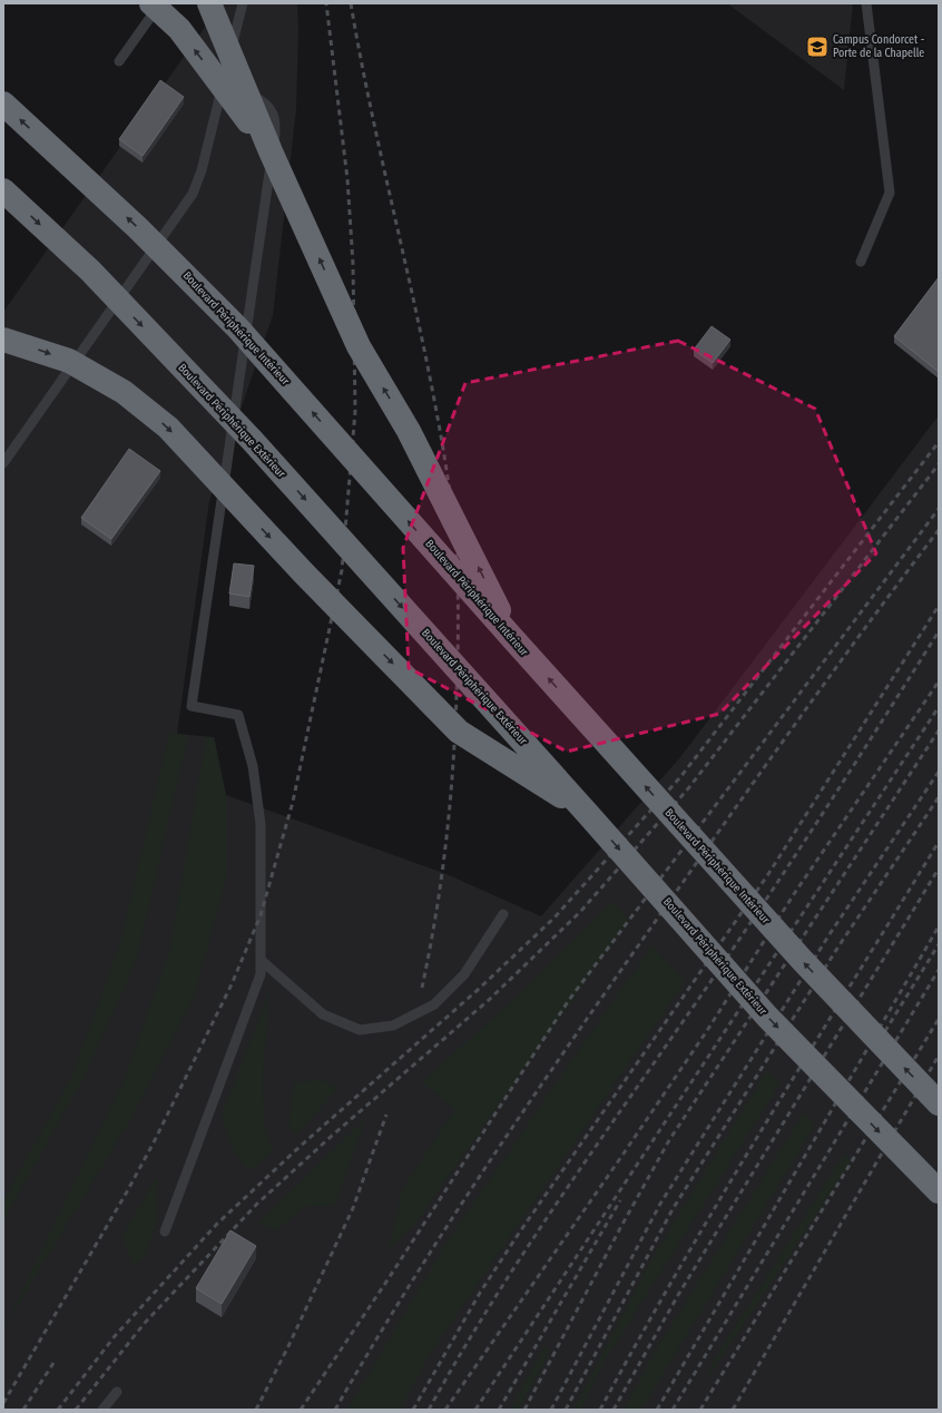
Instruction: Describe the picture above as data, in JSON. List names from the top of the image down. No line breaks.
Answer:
{"streets":{"highway":["Boulevard Périphérique Intérieur","Boulevard Périphérique Extérieur"]},"places":{"school or university":["Campus Condorcet - Porte de la Chapelle"]}}
